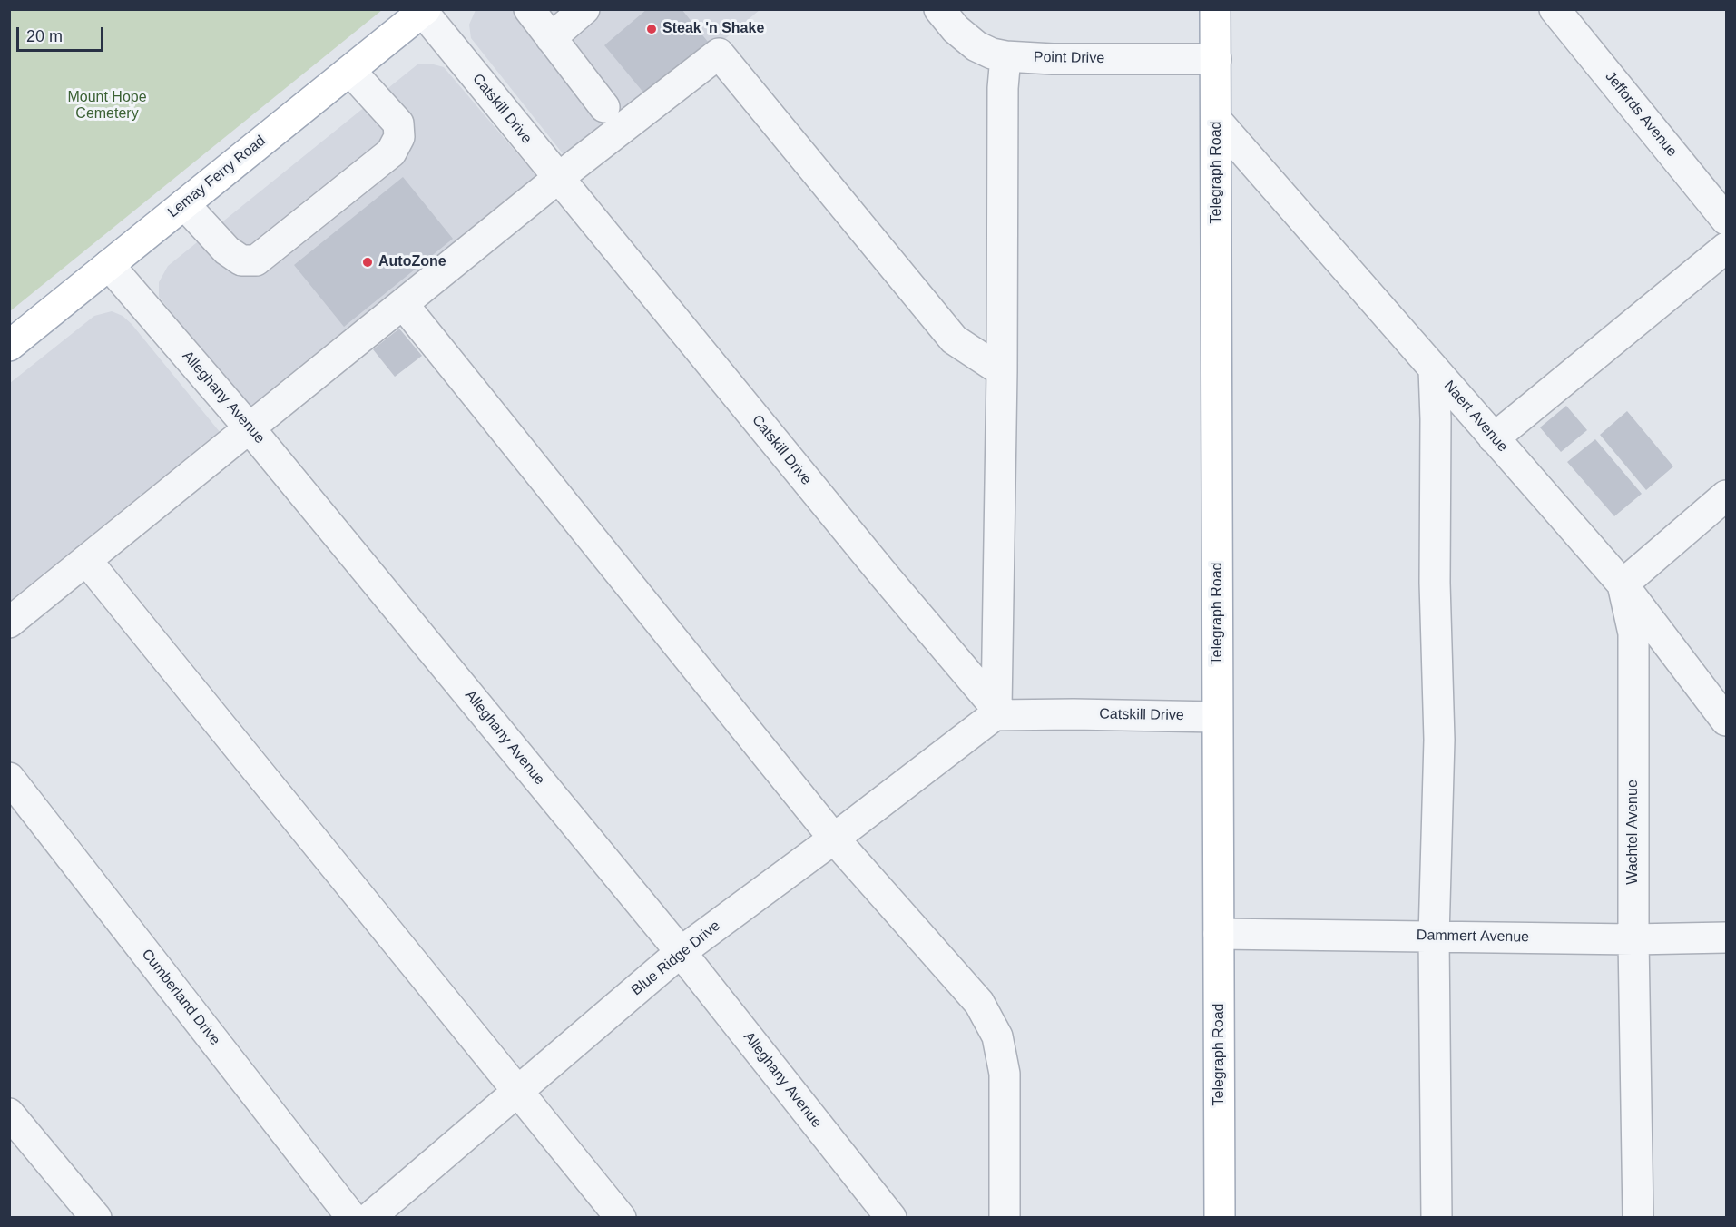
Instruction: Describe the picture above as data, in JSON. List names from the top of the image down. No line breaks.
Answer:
{"streets":{"main road":["Telegraph Road","Lemay Ferry Road"],"street":["Point Drive","Catskill Drive","Jeffords Avenue","Alleghany Avenue","Naert Avenue","Wachtel Avenue","Dammert Avenue","Blue Ridge Drive","Cumberland Drive"]},"crossings":[["Point Drive","Telegraph Road"],["Catskill Drive","Telegraph Road"],["Catskill Drive","Lemay Ferry Road"],["Catskill Drive","Blue Ridge Drive"],["Telegraph Road","Naert Avenue"],["Telegraph Road","Dammert Avenue"],["Lemay Ferry Road","Alleghany Avenue"],["Alleghany Avenue","Blue Ridge Drive"],["Naert Avenue","Wachtel Avenue"],["Wachtel Avenue","Dammert Avenue"]],"parks":["Mount Hope Cemetery"],"places":["Steak 'n Shake","AutoZone"],"scale_bar":"20 m"}
